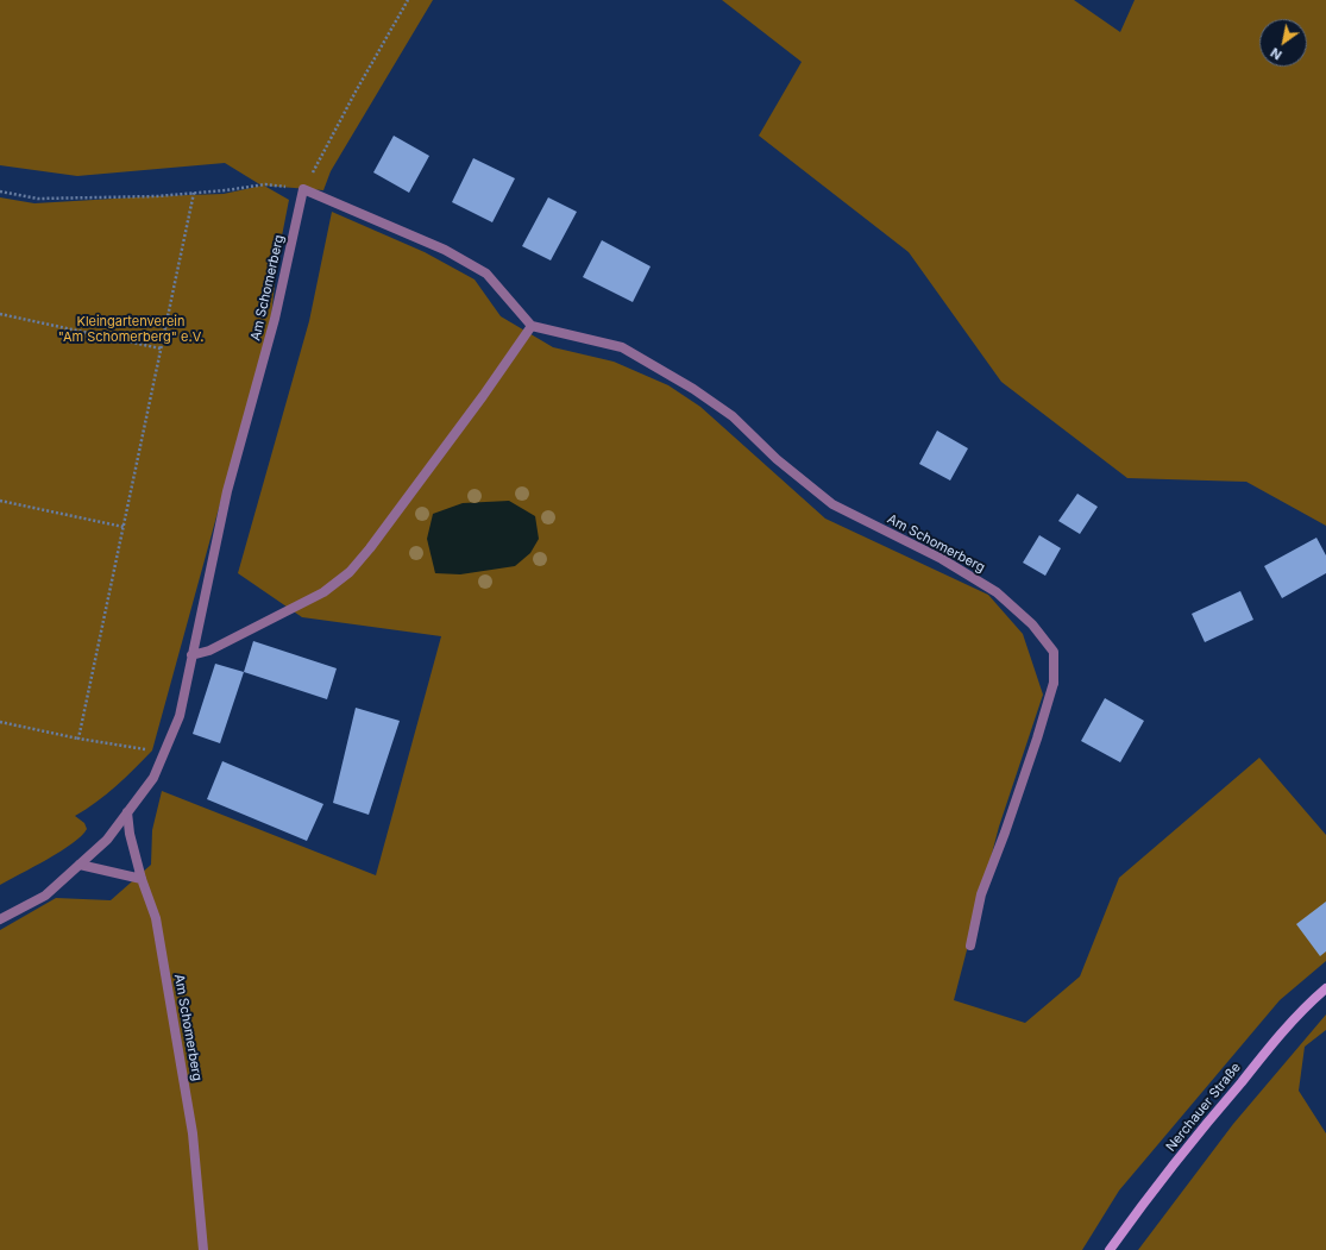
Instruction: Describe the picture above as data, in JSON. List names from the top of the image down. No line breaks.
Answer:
{"streets":{"main road":["Nerchauer Straße"],"street":["Am Schomerberg"]},"parks":["Kleingartenverein \"Am Schomerberg\" e.V."],"north":"bottom left"}
